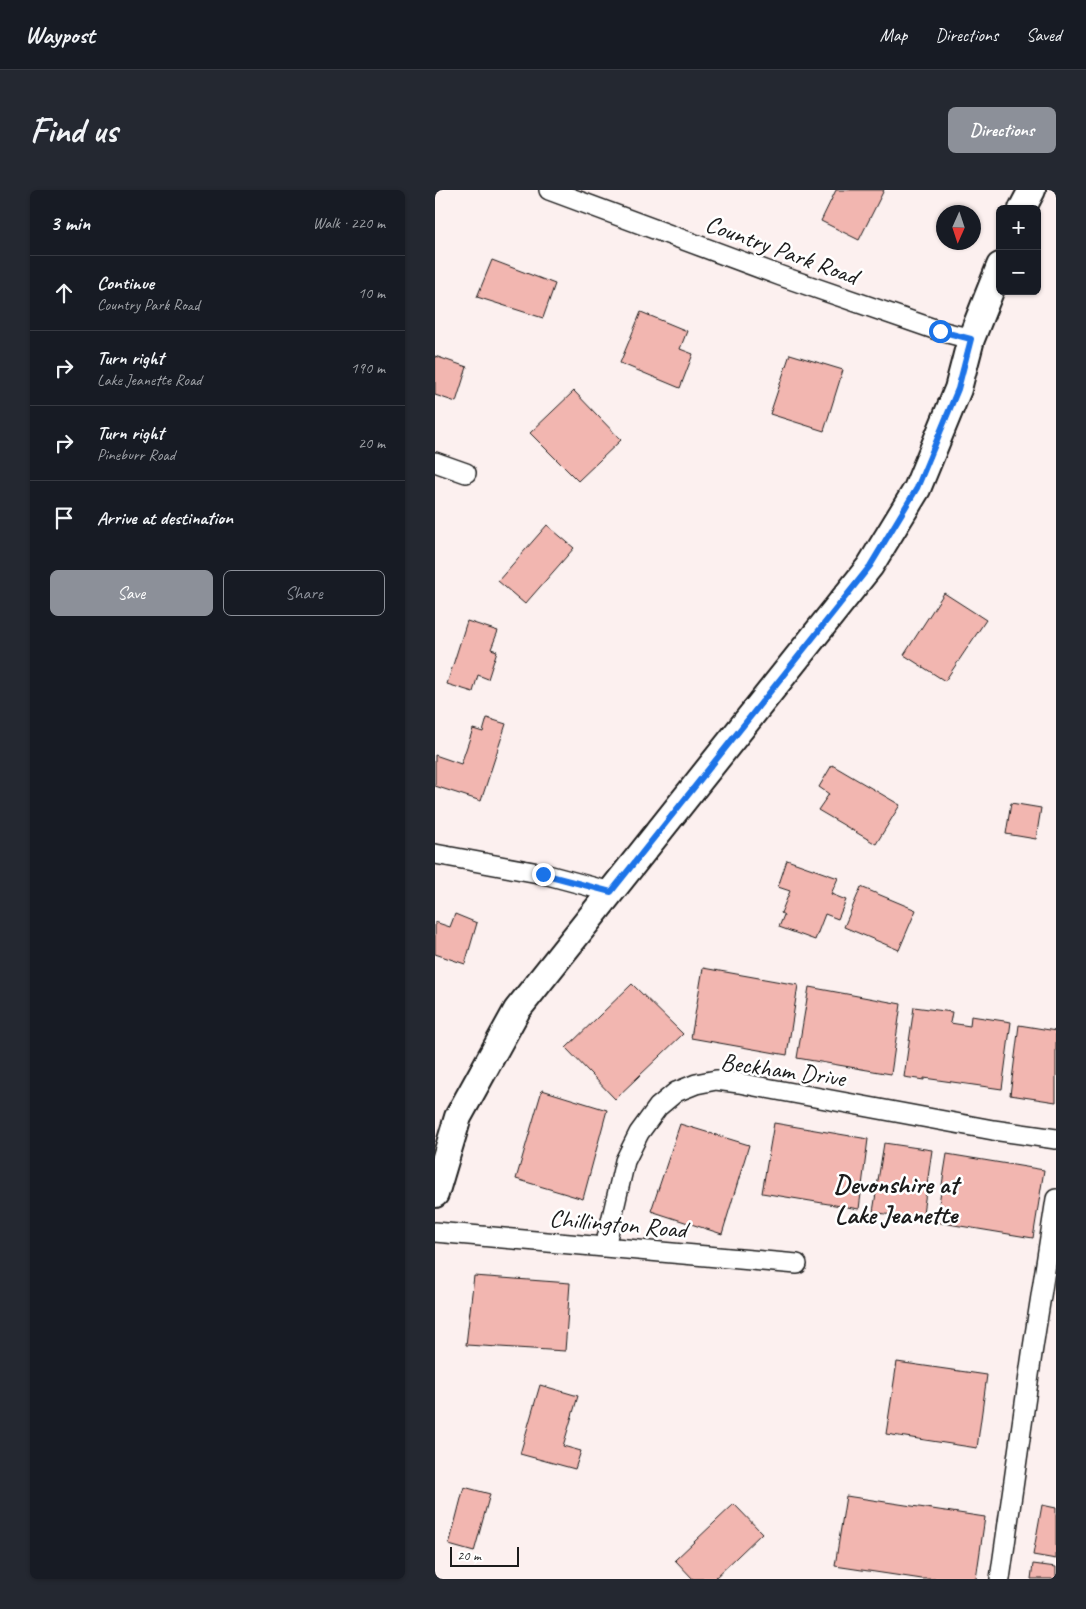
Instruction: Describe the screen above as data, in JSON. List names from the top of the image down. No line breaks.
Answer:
{"streets":{"street":["Country Park Road","Beckham Drive","Chillington Road"]},"crossings":[["Beckham Drive","Chillington Road"]],"districts":["Devonshire at Lake Jeanette"],"scale_bar":"20 m","north":"bottom","page":{"header":"Waypost","nav":["Map","Directions","Saved"],"buttons":["Directions",["Save","Share"]],"title":"Find us","heading":["3 min","Walk · 220 m"],"map_buttons":["+","−"],"list":[["Continue","Country Park Road","10 m"],["Turn right","Lake Jeanette Road","190 m"],["Turn right","Pineburr Road","20 m"],"Arrive at destination"],"scale":"20 m"}}
